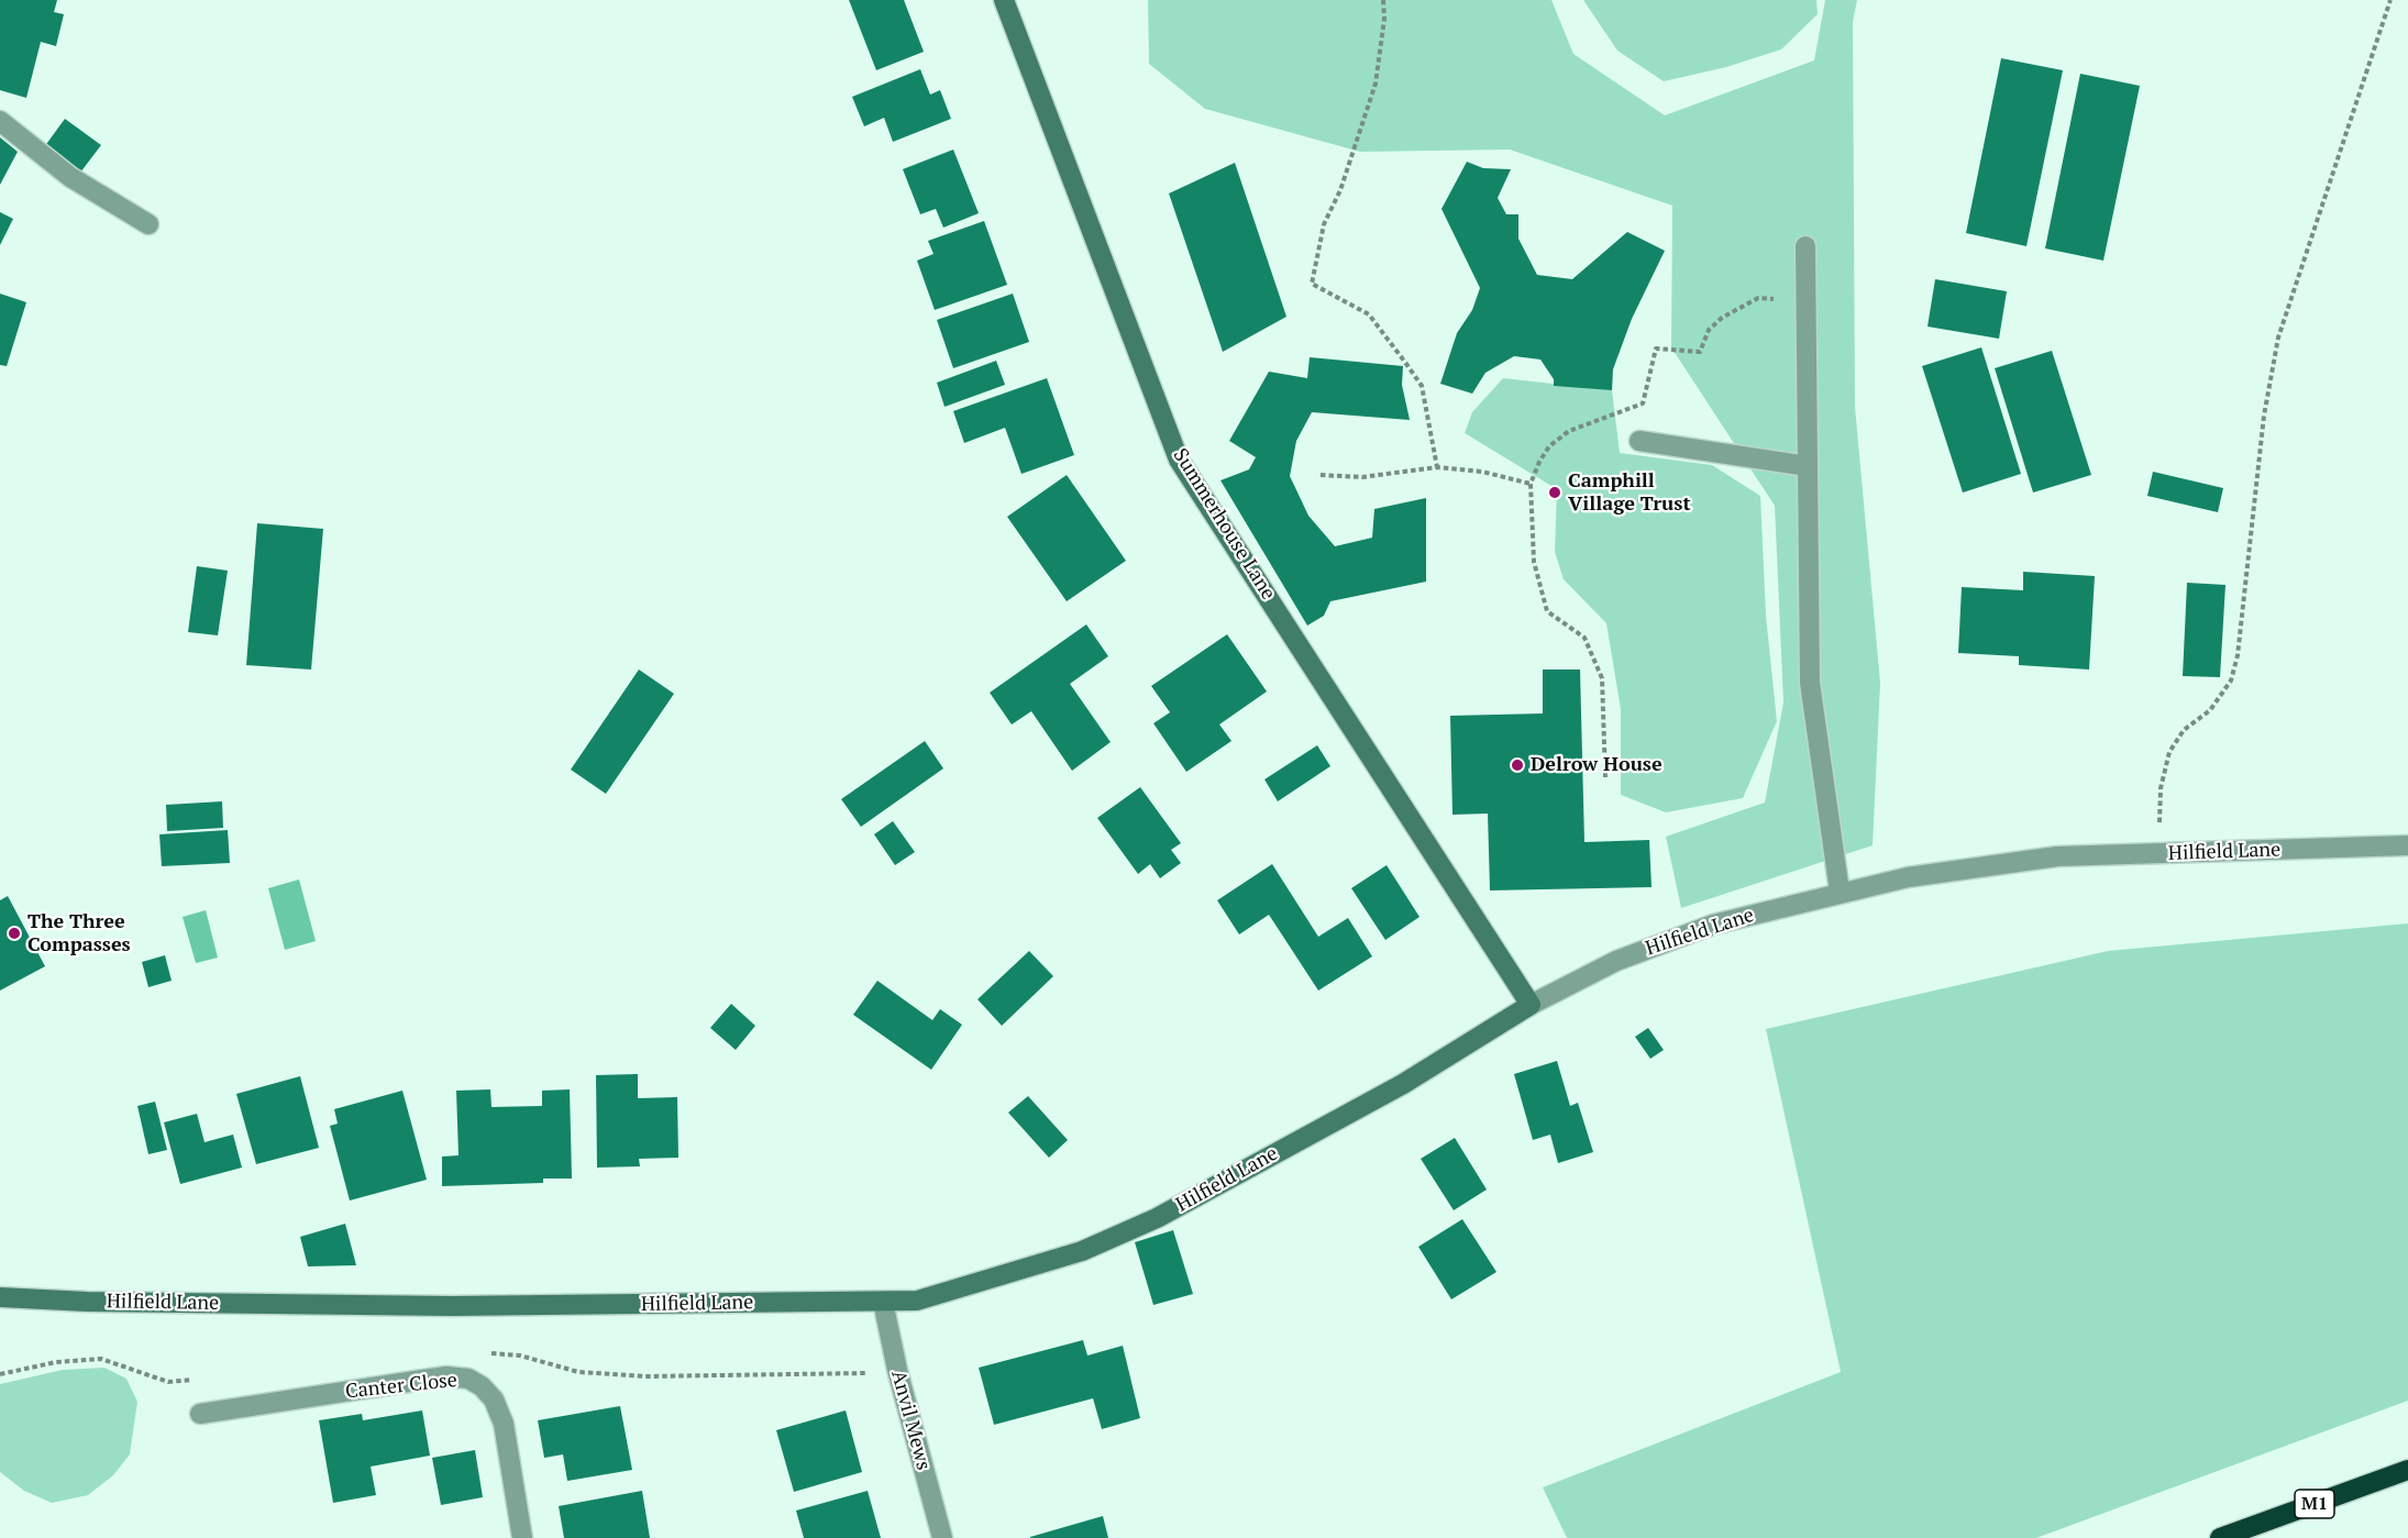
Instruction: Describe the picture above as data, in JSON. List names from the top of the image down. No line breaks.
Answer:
{"streets":{"highway":["M1"],"street":["Summerhouse Lane","Hilfield Lane","Canter Close","Anvil Mews"]},"crossings":[["Summerhouse Lane","Hilfield Lane"],["Hilfield Lane","Anvil Mews"]],"places":["Camphill Village Trust","Delrow House","The Three Compasses"]}
